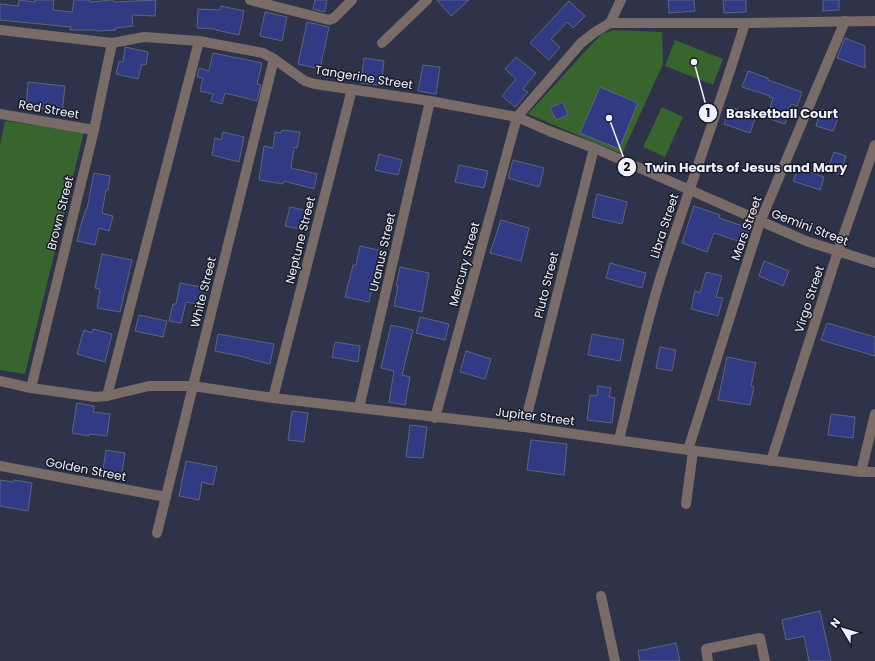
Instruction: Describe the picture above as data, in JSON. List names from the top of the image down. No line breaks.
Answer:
{"streets":{"street":["Tangerine Street","Red Street","Brown Street","Libra Street","Gemini Street","Mars Street","Neptune Street","Uranus Street","Mercury Street","Pluto Street","White Street","Virgo Street","Jupiter Street","Golden Street"]},"crossings":[["Tangerine Street","Brown Street"],["Tangerine Street","Gemini Street"],["Tangerine Street","Neptune Street"],["Tangerine Street","Uranus Street"],["Tangerine Street","Mercury Street"],["Tangerine Street","White Street"],["Red Street","Brown Street"],["Brown Street","Jupiter Street"],["Libra Street","Gemini Street"],["Libra Street","Jupiter Street"],["Gemini Street","Mars Street"],["Gemini Street","Mercury Street"],["Gemini Street","Pluto Street"],["Gemini Street","Virgo Street"],["Mars Street","Jupiter Street"],["Neptune Street","Jupiter Street"],["Uranus Street","Jupiter Street"],["Mercury Street","Jupiter Street"],["Pluto Street","Jupiter Street"],["White Street","Jupiter Street"],["White Street","Golden Street"],["Virgo Street","Jupiter Street"]],"places":["Basketball Court","Twin Hearts of Jesus and Mary"],"north":"top left"}
